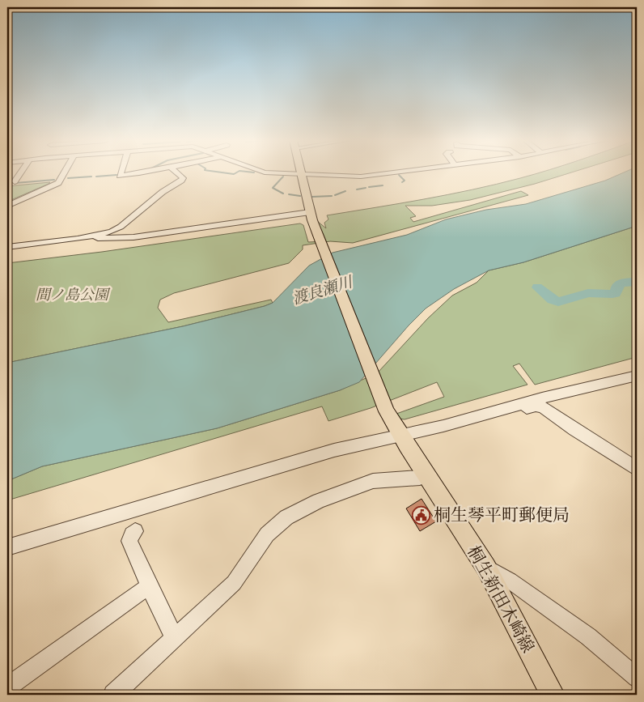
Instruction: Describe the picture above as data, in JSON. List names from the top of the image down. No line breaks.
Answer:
{"streets":{"main road":["桐生新田木崎線"]},"water":["渡良瀬川"],"parks":["間ノ島公園"],"places":{"public building":["桐生琴平町郵便局"]}}
